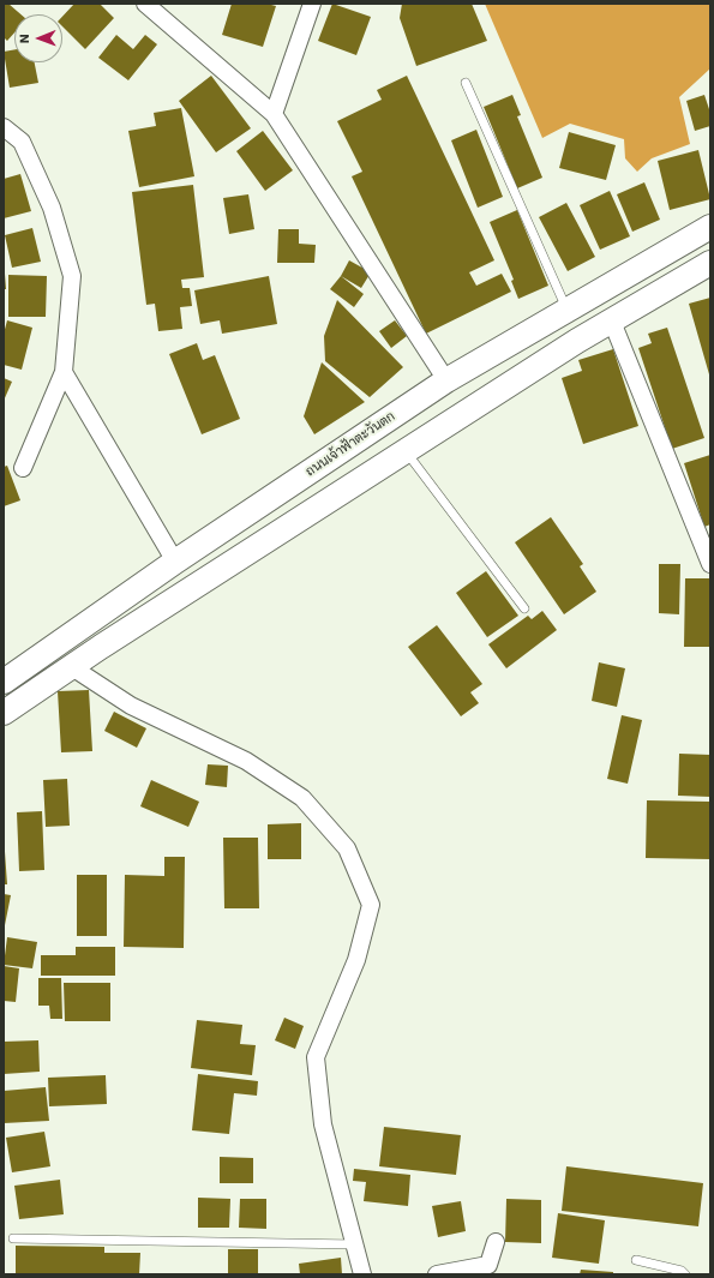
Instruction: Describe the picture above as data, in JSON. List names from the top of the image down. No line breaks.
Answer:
{"streets":{"main road":["ถนนเจ้าฟ้าตะวันตก"]},"north":"left"}
